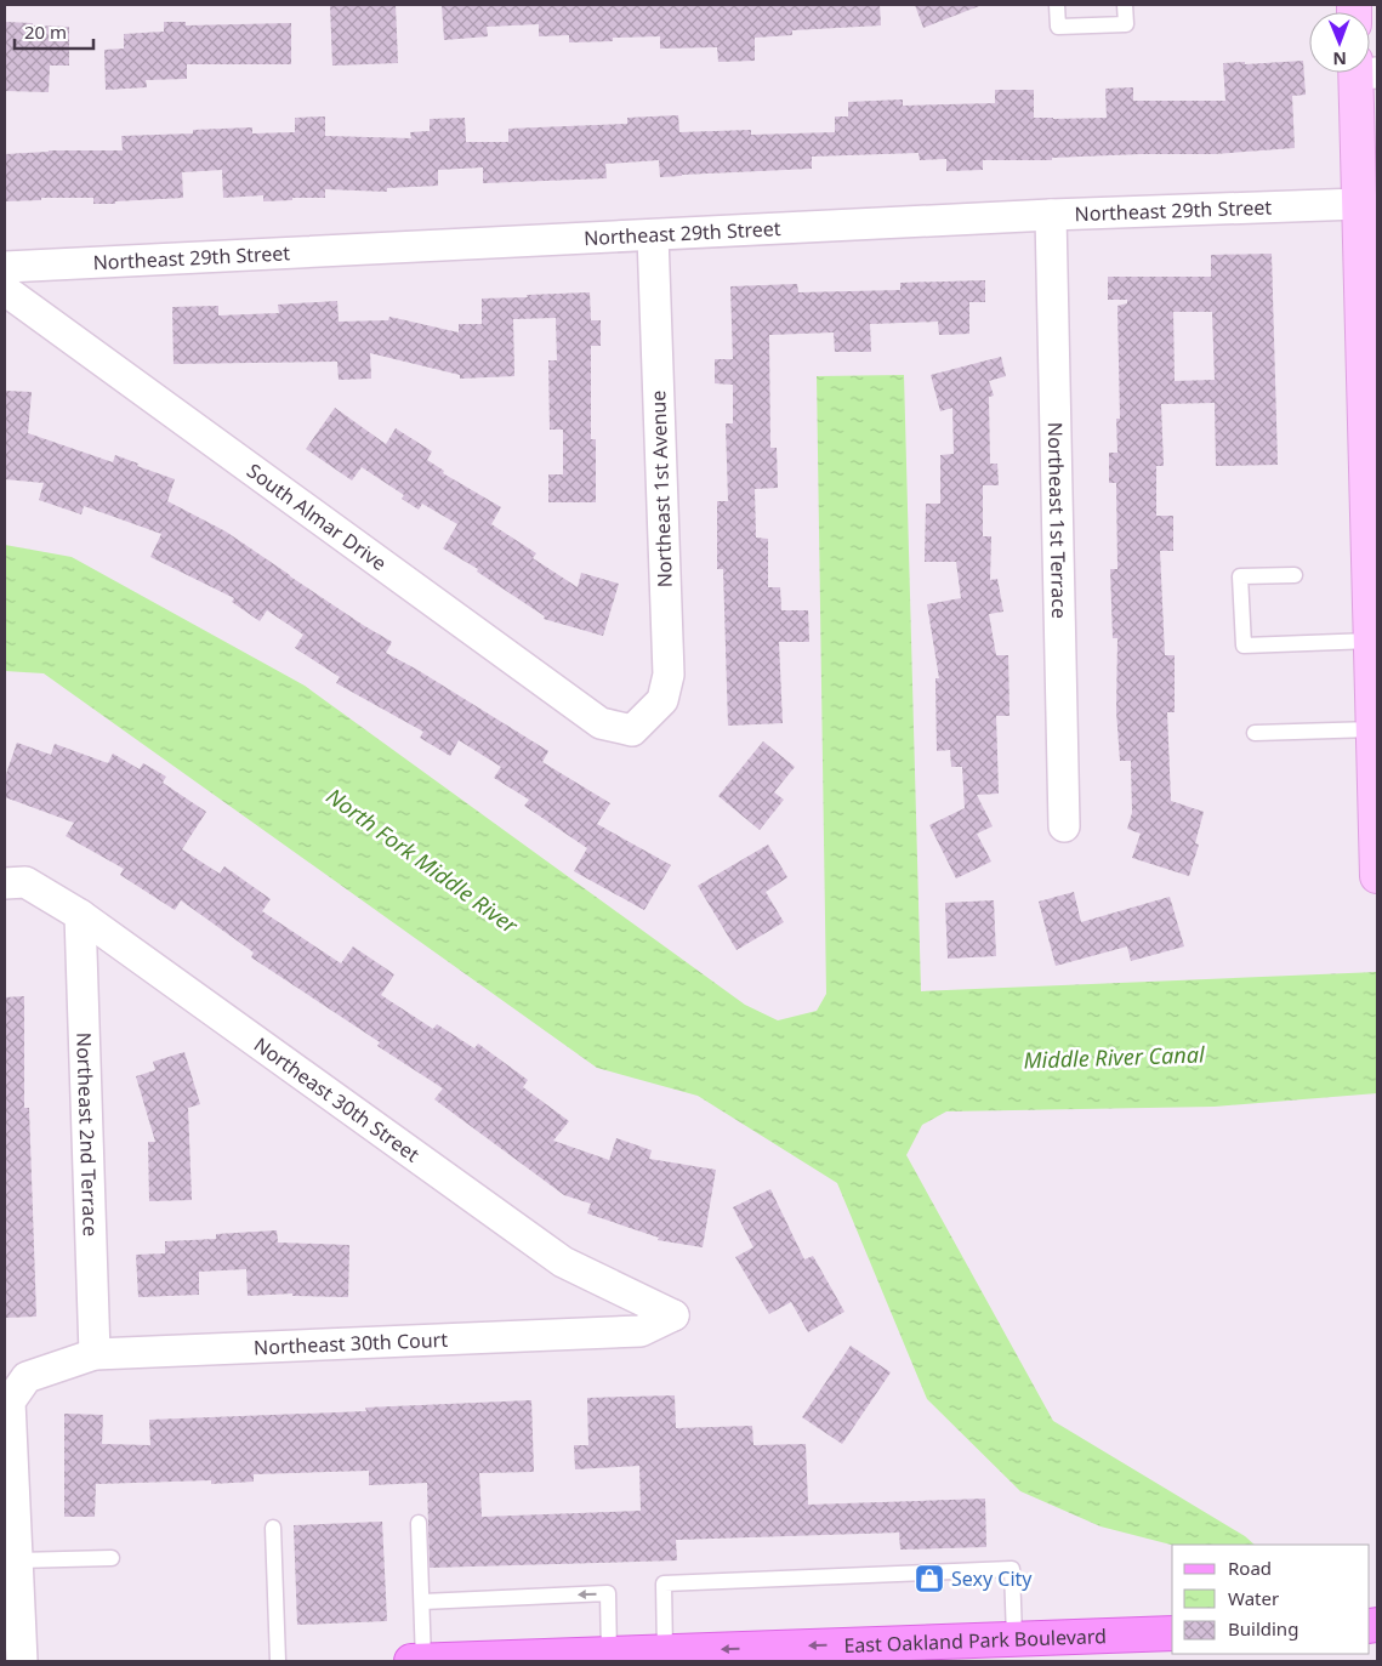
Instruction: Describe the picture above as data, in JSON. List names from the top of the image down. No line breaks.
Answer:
{"streets":{"main road":["East Oakland Park Boulevard"],"street":["Northeast 29th Street","Northeast 1st Avenue","South Almar Drive","Northeast 1st Terrace","Northeast 30th Street","Northeast 2nd Terrace","Northeast 30th Court"]},"crossings":[["Northeast 29th Street","Northeast 1st Avenue"],["Northeast 29th Street","Northeast 1st Terrace"],["Northeast 1st Avenue","South Almar Drive"],["Northeast 30th Street","Northeast 2nd Terrace"],["Northeast 30th Street","Northeast 30th Court"],["Northeast 2nd Terrace","Northeast 30th Court"]],"one_way":["East Oakland Park Boulevard"],"water":["North Fork Middle River","Middle River Canal"],"places":{"shop":["Sexy City"]},"legend":["Road","Water","Building"],"scale_bar":"20 m","north":"bottom"}
